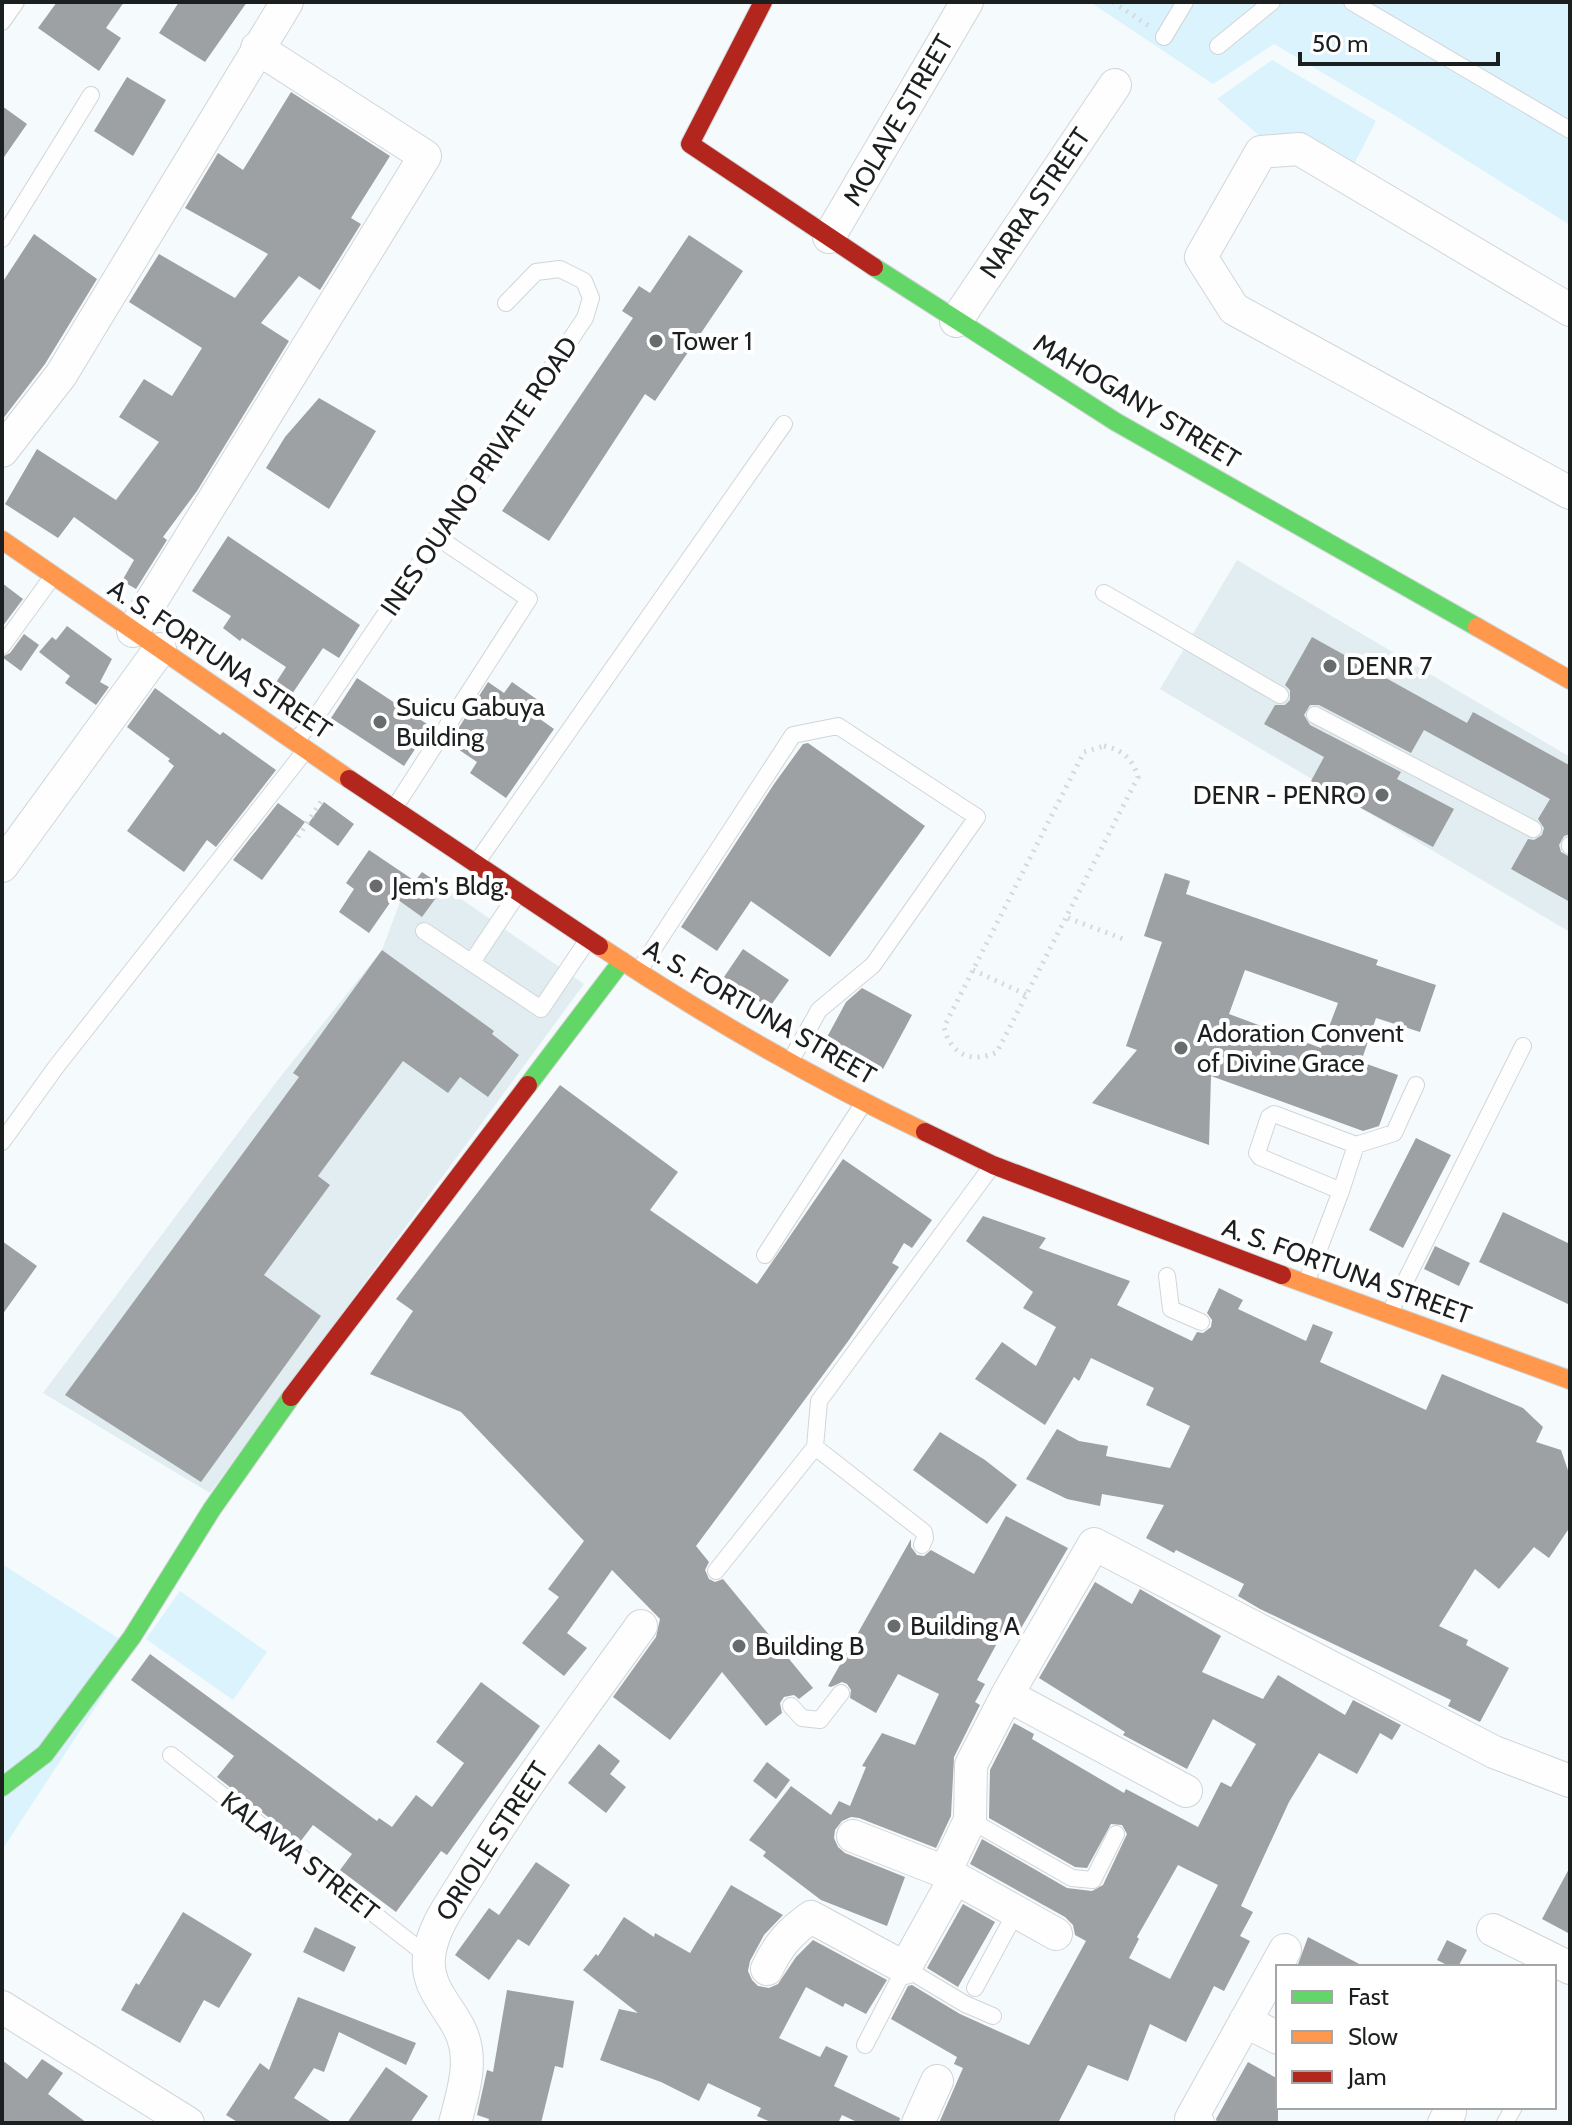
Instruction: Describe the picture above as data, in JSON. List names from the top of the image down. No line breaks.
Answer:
{"streets":{"street":["MOLAVE STREET","NARRA STREET","MAHOGANY STREET","A. S. FORTUNA STREET","ORIOLE STREET"],"lane":["INES OUANO PRIVATE ROAD","KALAWA STREET"]},"crossings":[["MOLAVE STREET","MAHOGANY STREET"],["NARRA STREET","MAHOGANY STREET"],["INES OUANO PRIVATE ROAD","A. S. FORTUNA STREET"],["ORIOLE STREET","KALAWA STREET"]],"places":["Tower 1","DENR 7","Suicu Gabuya Building","DENR - PENRO","Jem's Bldg.","Adoration Convent of Divine Grace","Building A","Building B"],"legend":["Fast","Slow","Jam"],"scale_bar":"50 m"}
